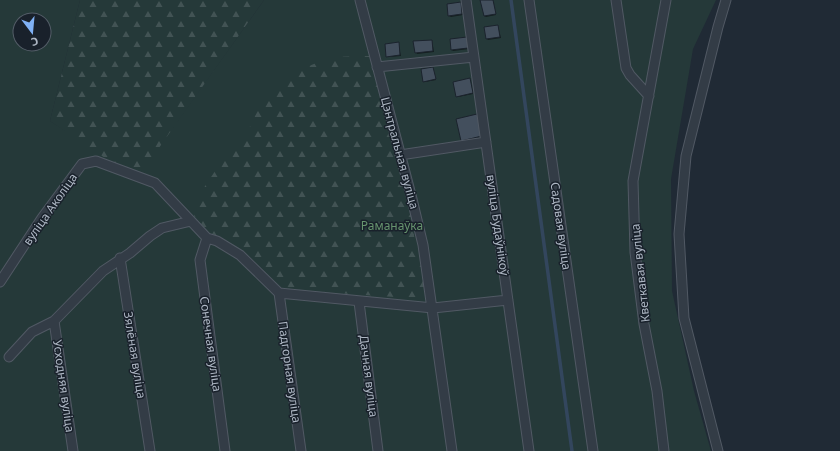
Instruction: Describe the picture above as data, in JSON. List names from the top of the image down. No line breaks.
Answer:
{"streets":{"street":["Цэнтральная вуліца","вуліца Аколіца","вуліца Будаўнікоў","Садовая вуліца","Кветкавая вуліца","Сонечная вуліца","Зялёная вуліца","Падгорная вуліца","Дачная вуліца","Усходняя вуліца"]},"crossings":[["вуліца Аколіца","Сонечная вуліца"]],"parks":["Раманаўка"],"north":"bottom"}
